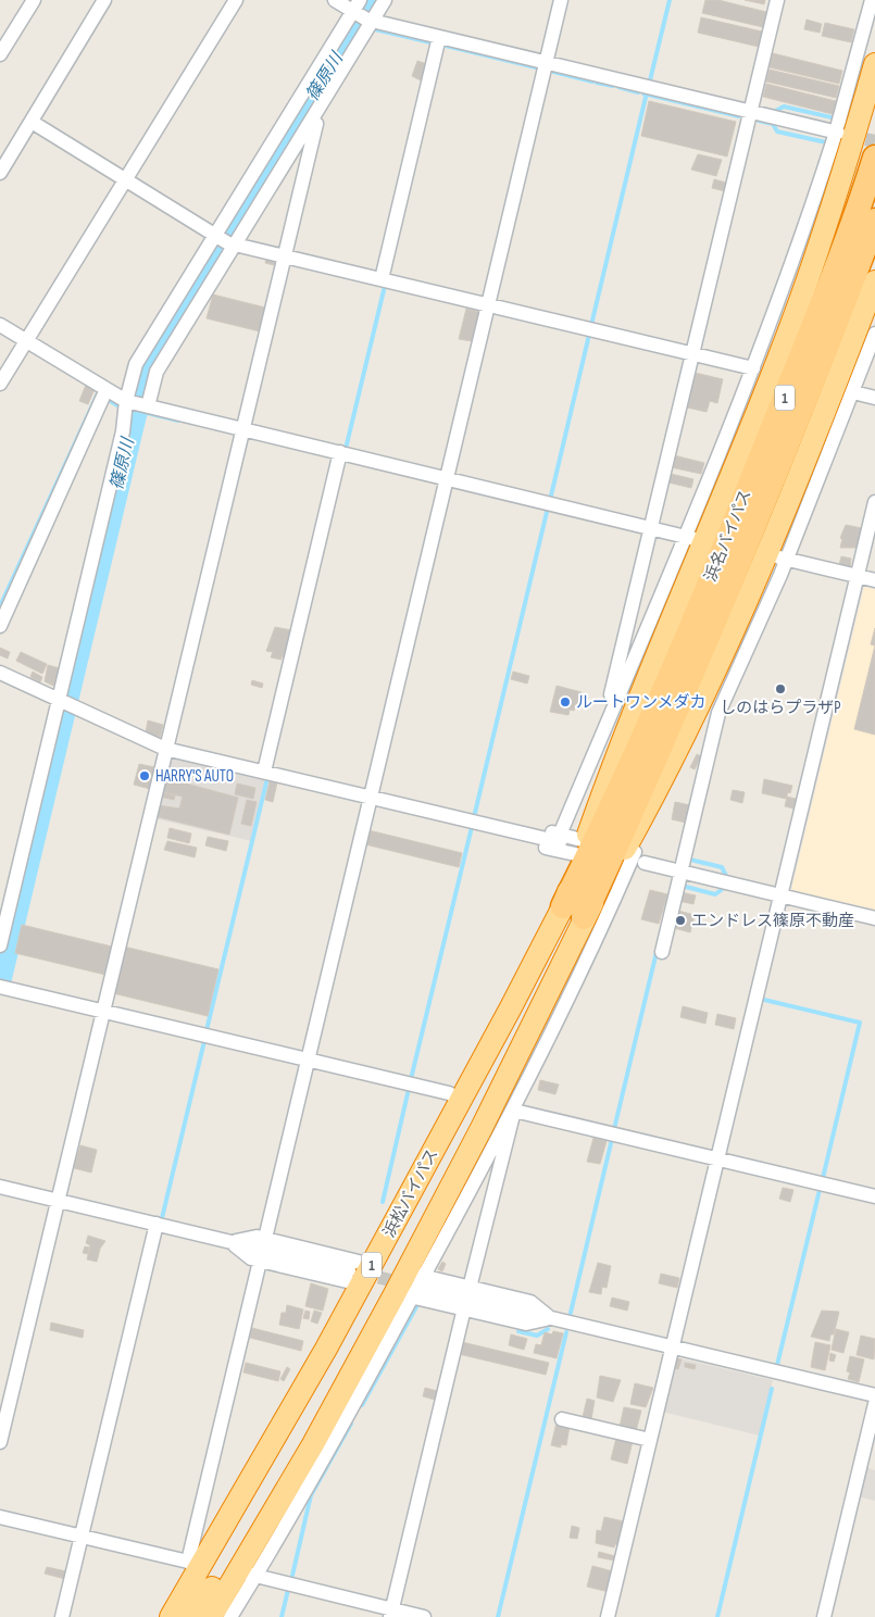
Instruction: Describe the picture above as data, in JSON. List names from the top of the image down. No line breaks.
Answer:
{"streets":{"highway":["1","浜名バイパス","浜松バイパス"]},"crossings":[["浜名バイパス","浜松バイパス"]],"water":["篠原川"],"places":["しのはらプラザP","ルートワンメダカ","HARRY'S AUTO","エンドレス篠原不動産"]}
